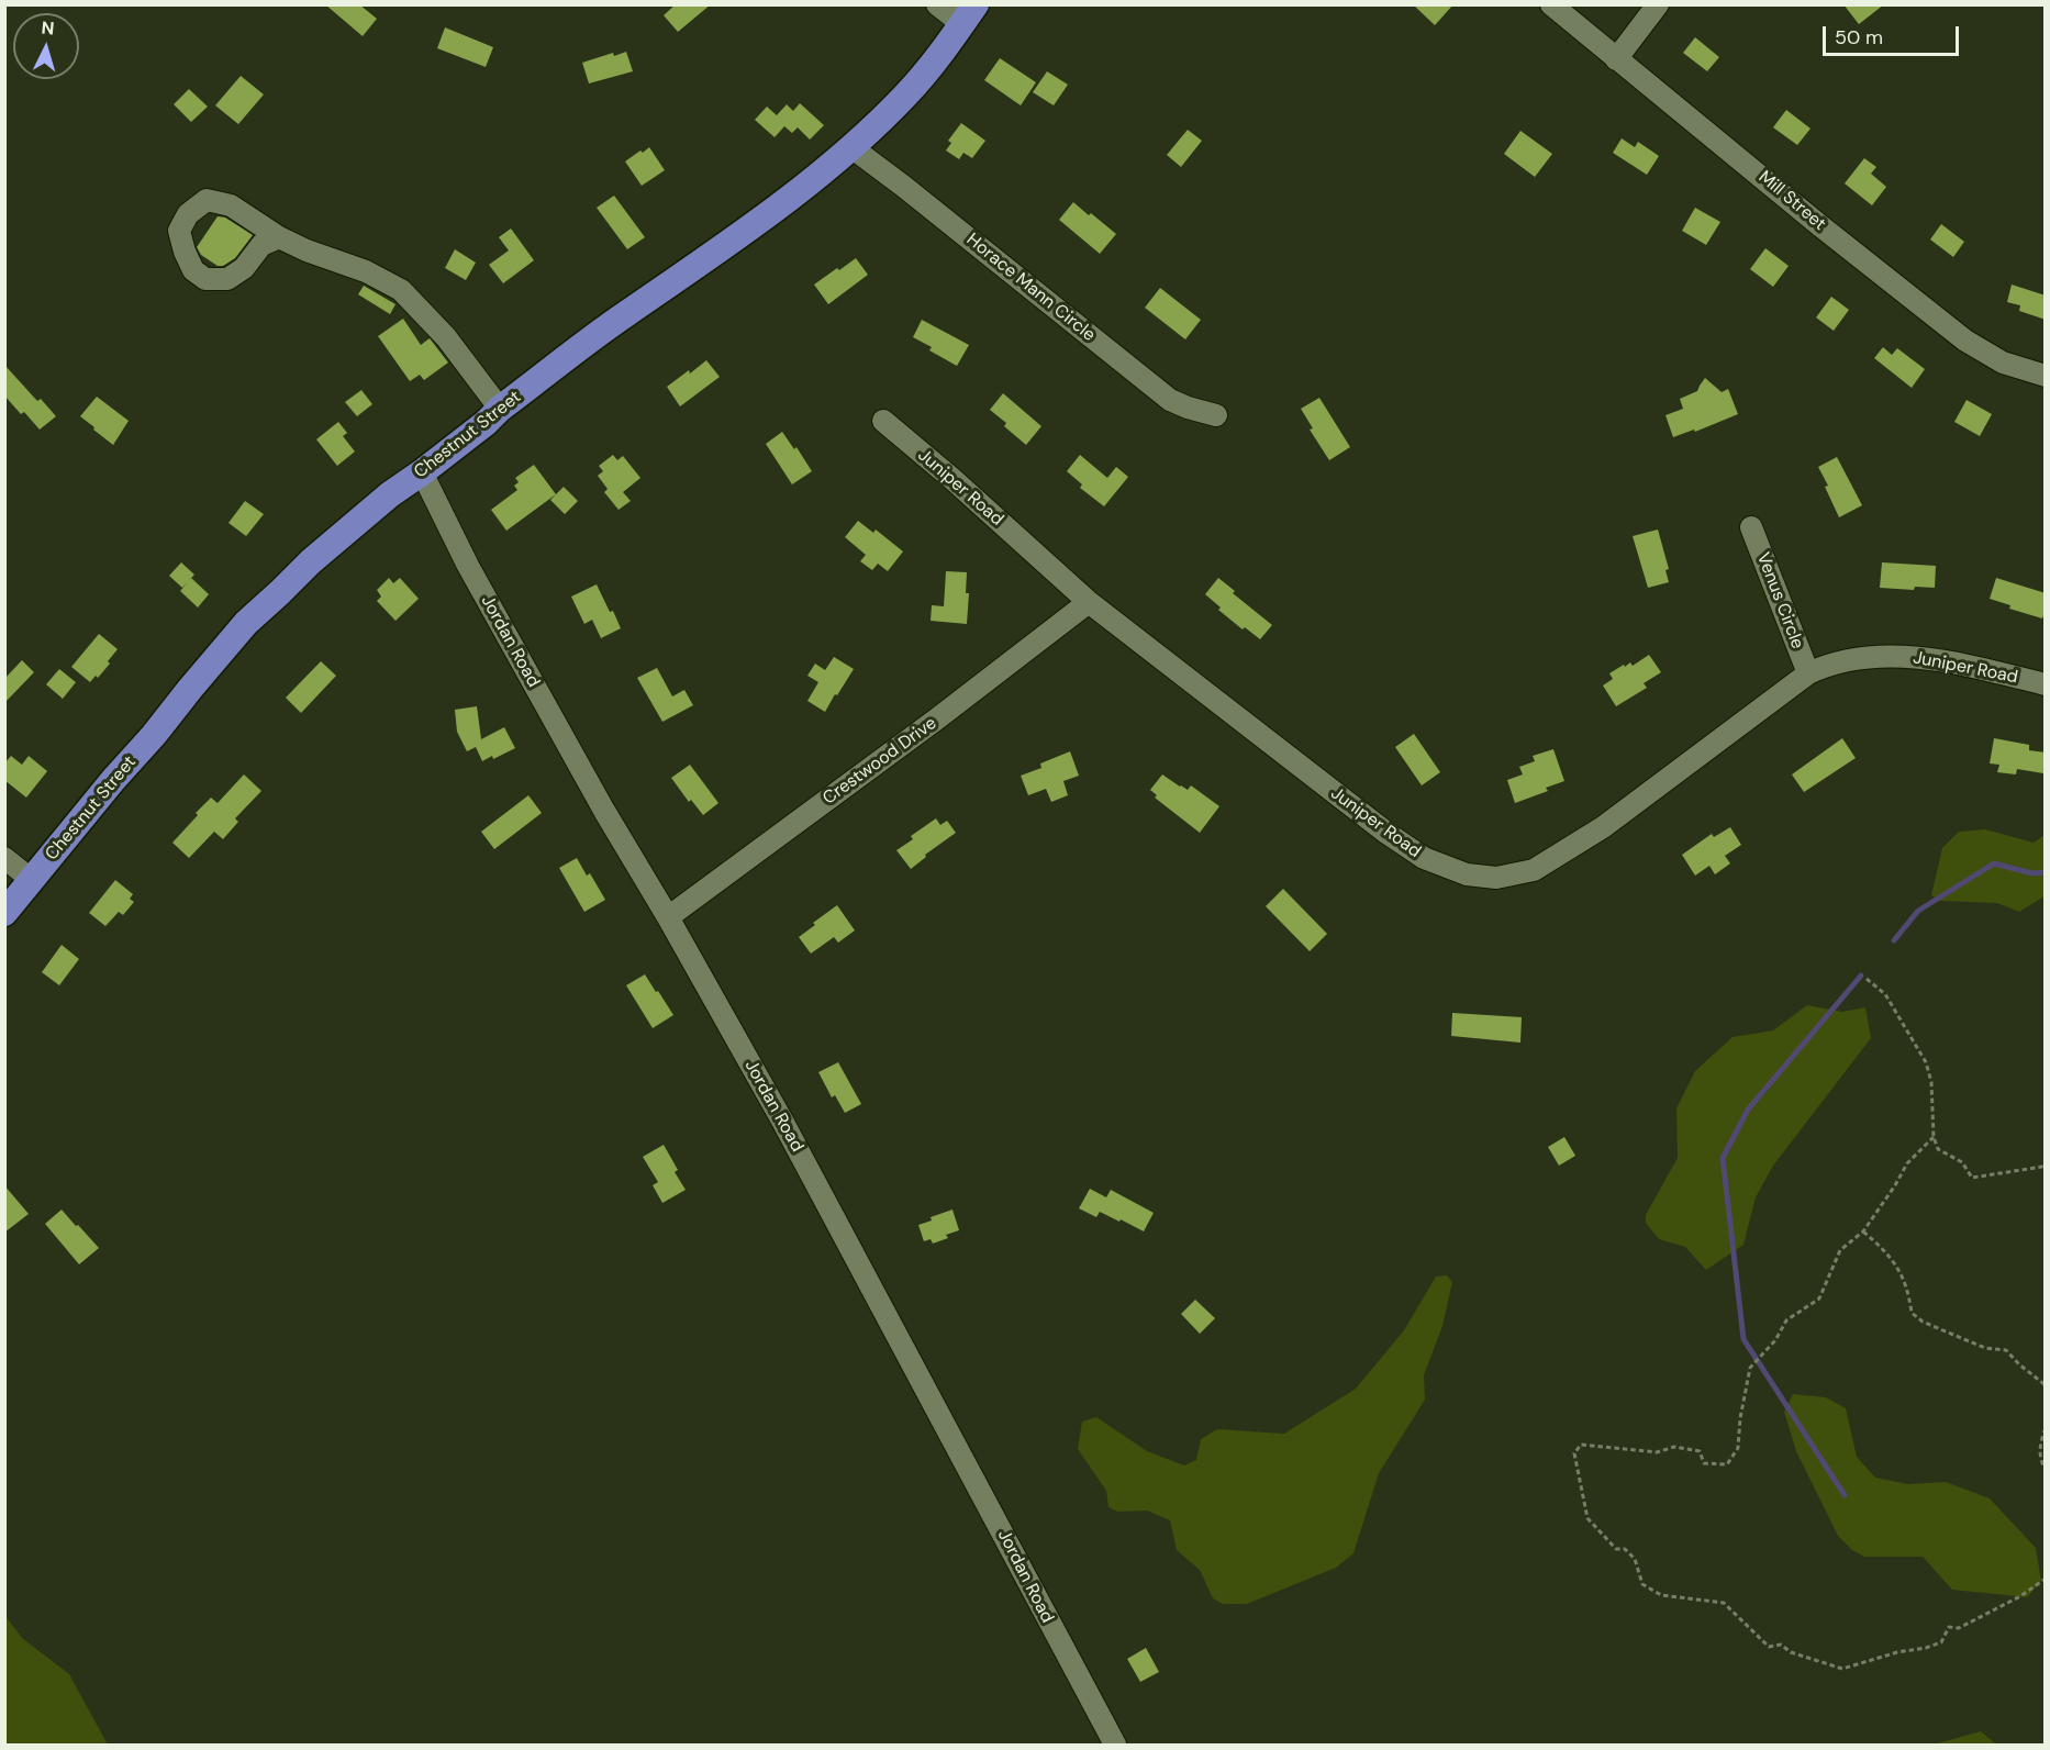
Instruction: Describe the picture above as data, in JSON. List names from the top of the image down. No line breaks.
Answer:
{"streets":{"main road":["Chestnut Street"],"street":["Mill Street","Horace Mann Circle","Juniper Road","Venus Circle","Jordan Road","Crestwood Drive"]},"crossings":[["Horace Mann Circle","Chestnut Street"],["Chestnut Street","Jordan Road"],["Juniper Road","Venus Circle"],["Juniper Road","Crestwood Drive"],["Jordan Road","Crestwood Drive"]],"scale_bar":"50 m","north":"top"}
